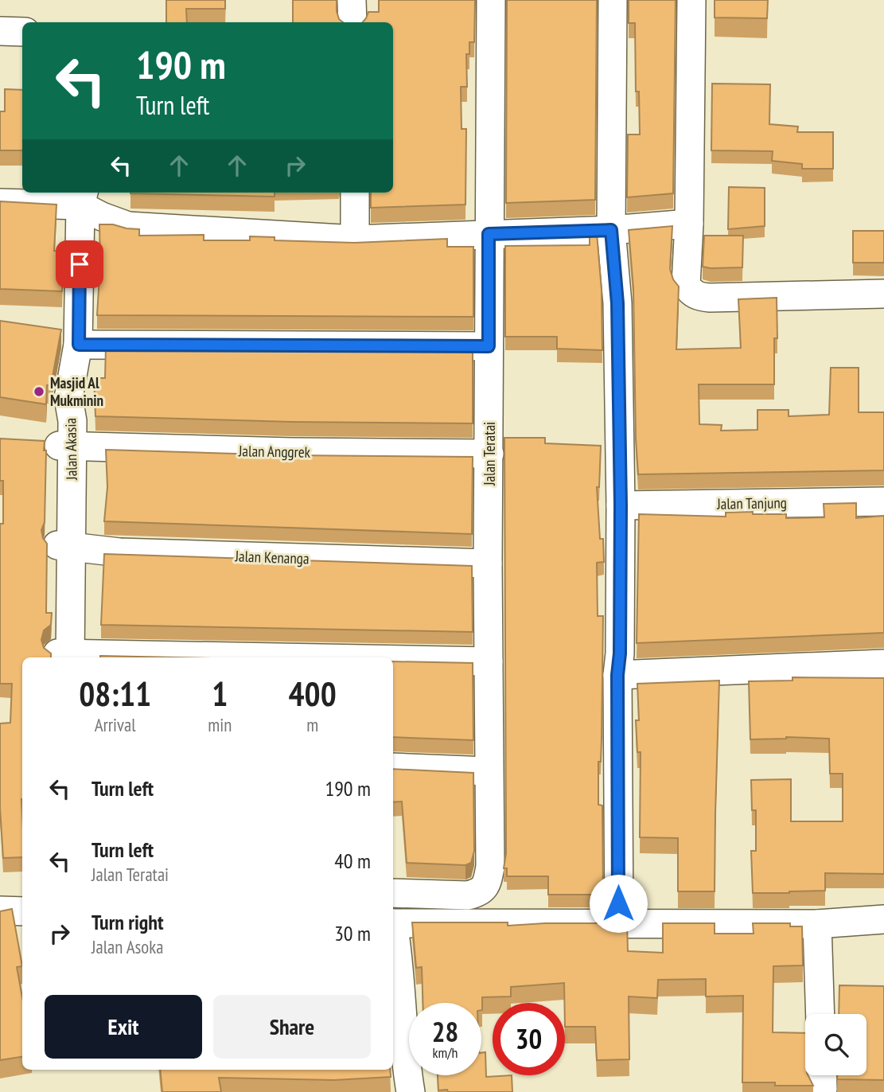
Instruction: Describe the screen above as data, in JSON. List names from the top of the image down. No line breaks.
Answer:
{"streets":{"street":["Jalan Akasia","Jalan Anggrek","Jalan Teratai","Jalan Tanjung","Jalan Kenanga"]},"crossings":[["Jalan Akasia","Jalan Anggrek"],["Jalan Akasia","Jalan Kenanga"],["Jalan Anggrek","Jalan Teratai"],["Jalan Teratai","Jalan Kenanga"]],"places":["Masjid Al Mukminin"],"page":{"turn":["190 m","Turn left"],"eta":["08:11","Arrival","1","min","400","m"],"list":[{"name":"Turn left","value":"190 m"},{"name":"Turn left","note":"Jalan Teratai","value":"40 m"},{"name":"Turn right","note":"Jalan Asoka","value":"30 m"}],"buttons":["Exit","Share"],"speed":"28 km/h","limit":"30"}}
